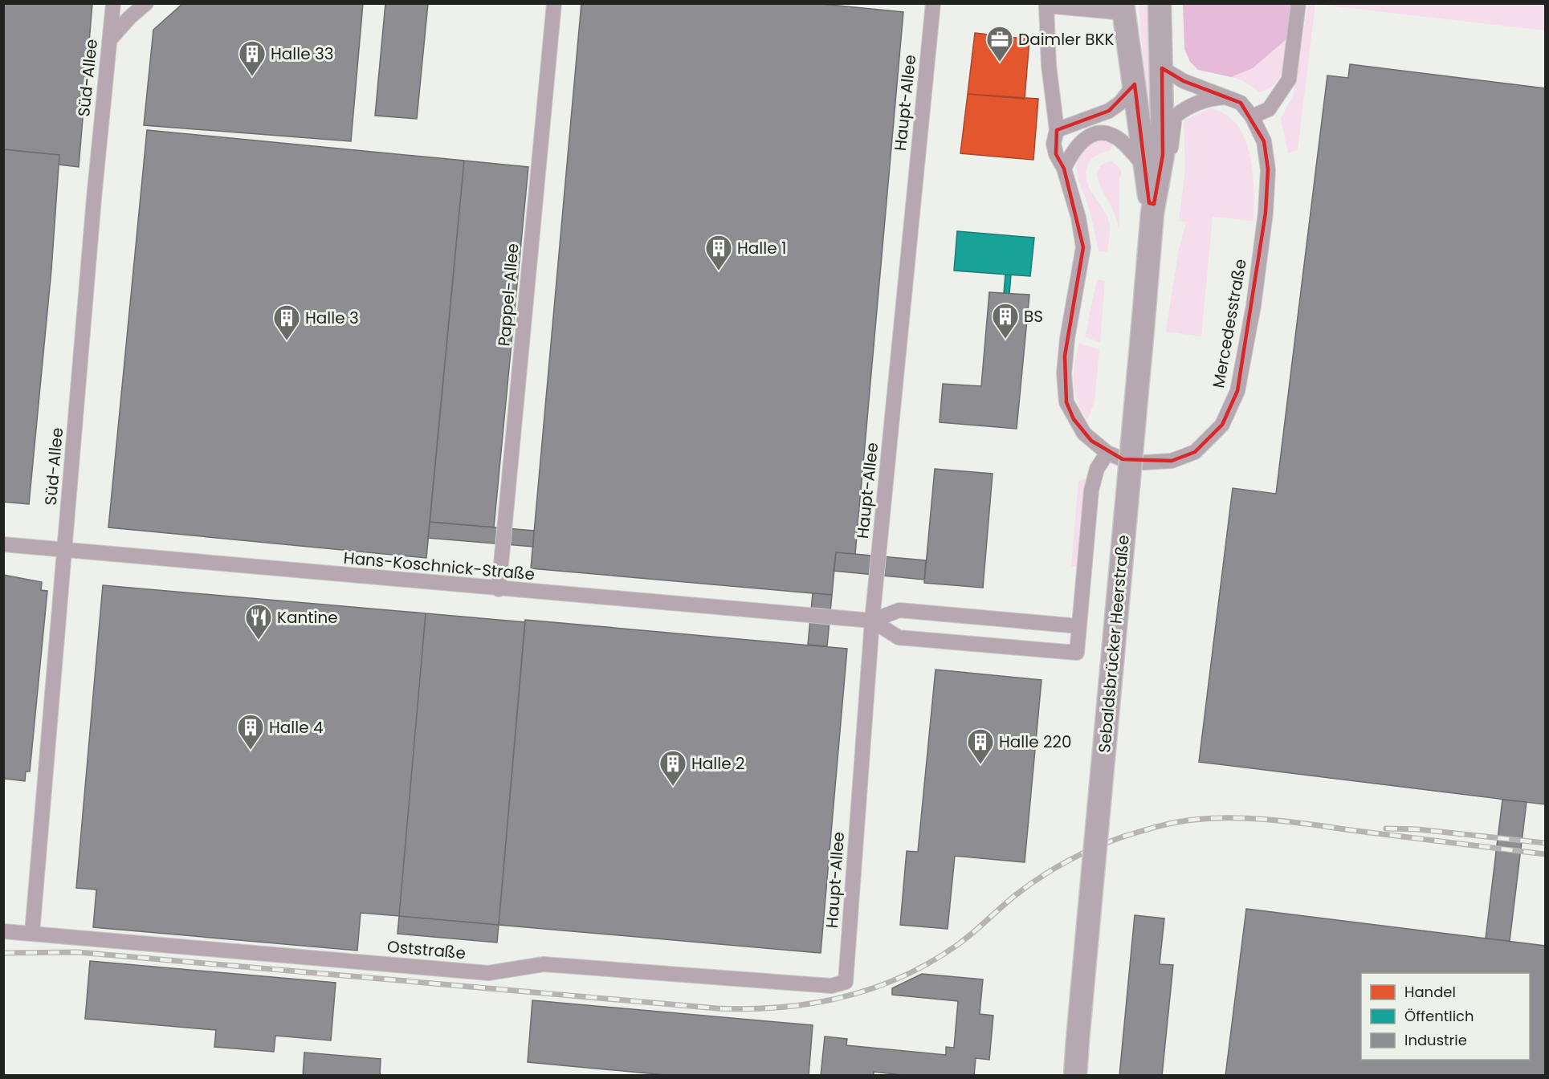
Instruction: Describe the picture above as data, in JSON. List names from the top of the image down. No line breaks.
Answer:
{"streets":{"main road":["Sebaldsbrücker Heerstraße"],"street":["Süd-Allee","Haupt-Allee","Pappel-Allee","Mercedesstraße","Hans-Koschnick-Straße","Oststraße"]},"crossings":[["Süd-Allee","Hans-Koschnick-Straße"],["Süd-Allee","Oststraße"],["Haupt-Allee","Hans-Koschnick-Straße"],["Haupt-Allee","Oststraße"],["Pappel-Allee","Hans-Koschnick-Straße"],["Mercedesstraße","Sebaldsbrücker Heerstraße"]],"places":{"office":["Daimler BKK"],"building":["Halle 33","Halle 1","BS","Halle 3","Halle 4","Halle 220","Halle 2"],"restaurant":["Kantine"]},"legend":["Handel","Öffentlich","Industrie"]}
